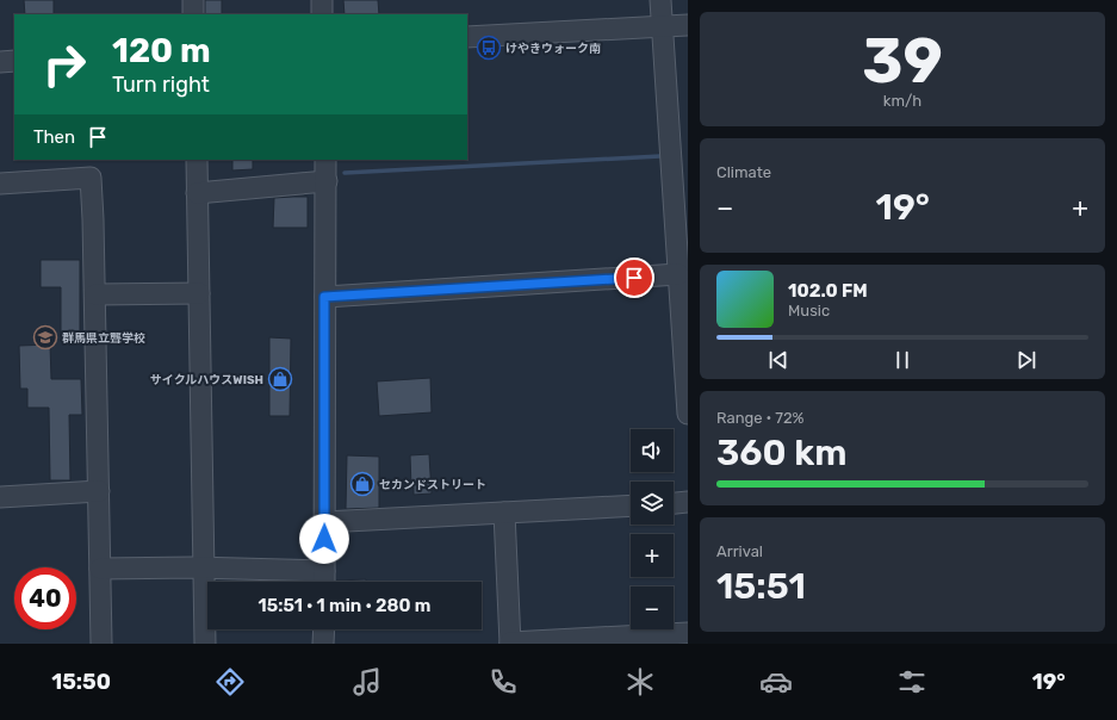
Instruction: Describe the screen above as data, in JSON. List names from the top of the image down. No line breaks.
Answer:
{"places":{"bus stop":["けやきウォーク南"],"school or university":["群馬県立聾学校"],"shop":["サイクルハウスWISH","セカンドストリート"]},"page":{"tile":[["39","km/h"],"Climate",["Range · 72%","360 km"],["Arrival","15:51"]],"turn":["120 m","Turn right"],"then":"Then","heat":["−","19°","+"],"song":["102.0 FM","Music"],"map_buttons":["+","−"],"limit":"40","trip":"15:51 · 1 min · 280 m","tabs":["15:50","19°"]}}
